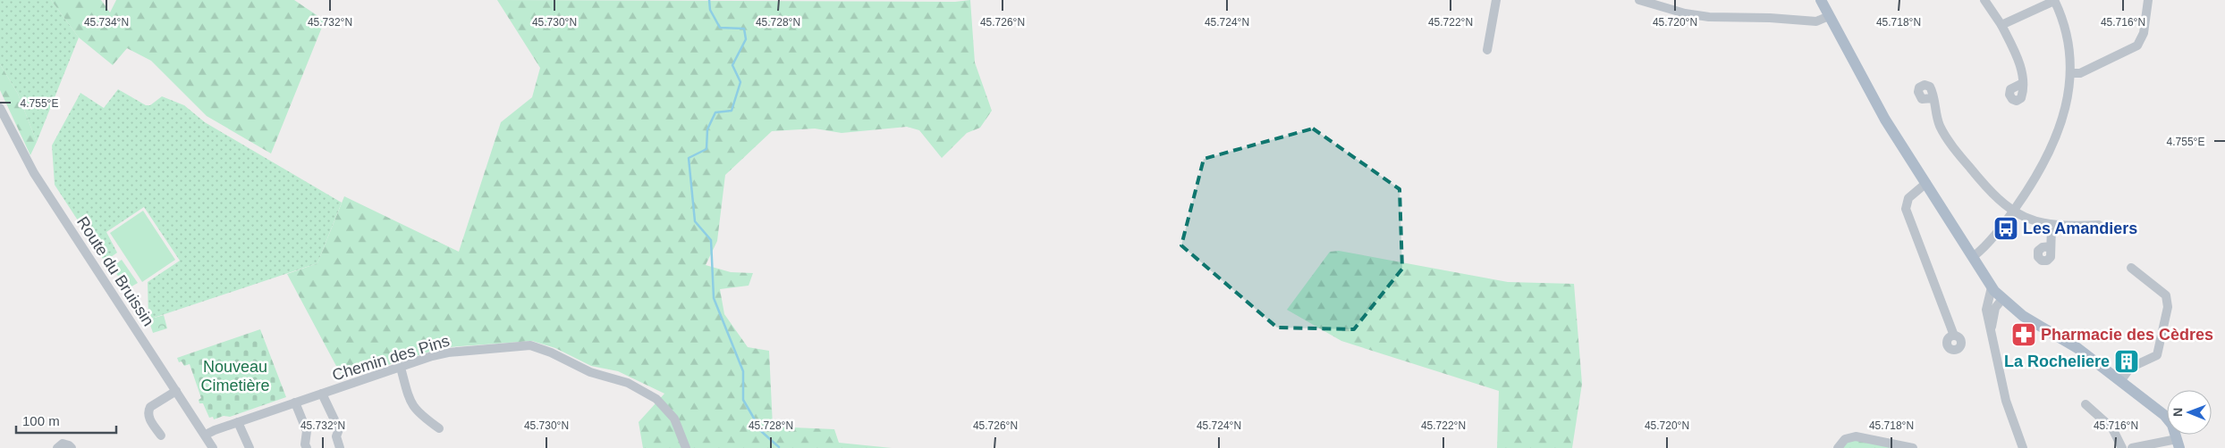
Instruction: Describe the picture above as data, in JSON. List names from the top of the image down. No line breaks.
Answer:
{"streets":{"street":["Route du Bruissin","Chemin des Pins"]},"crossings":[["Route du Bruissin","Chemin des Pins"]],"parks":["Nouveau Cimetière"],"places":{"bus stop":["Les Amandiers"],"pharmacy":["Pharmacie des Cèdres"],"building":["La Rocheliere"]},"scale_bar":"100 m","north":"left","coordinates":["45.734°N","45.732°N","45.730°N","45.728°N","45.726°N","45.724°N","45.722°N","45.720°N","45.718°N","45.716°N","4.755°E"]}
